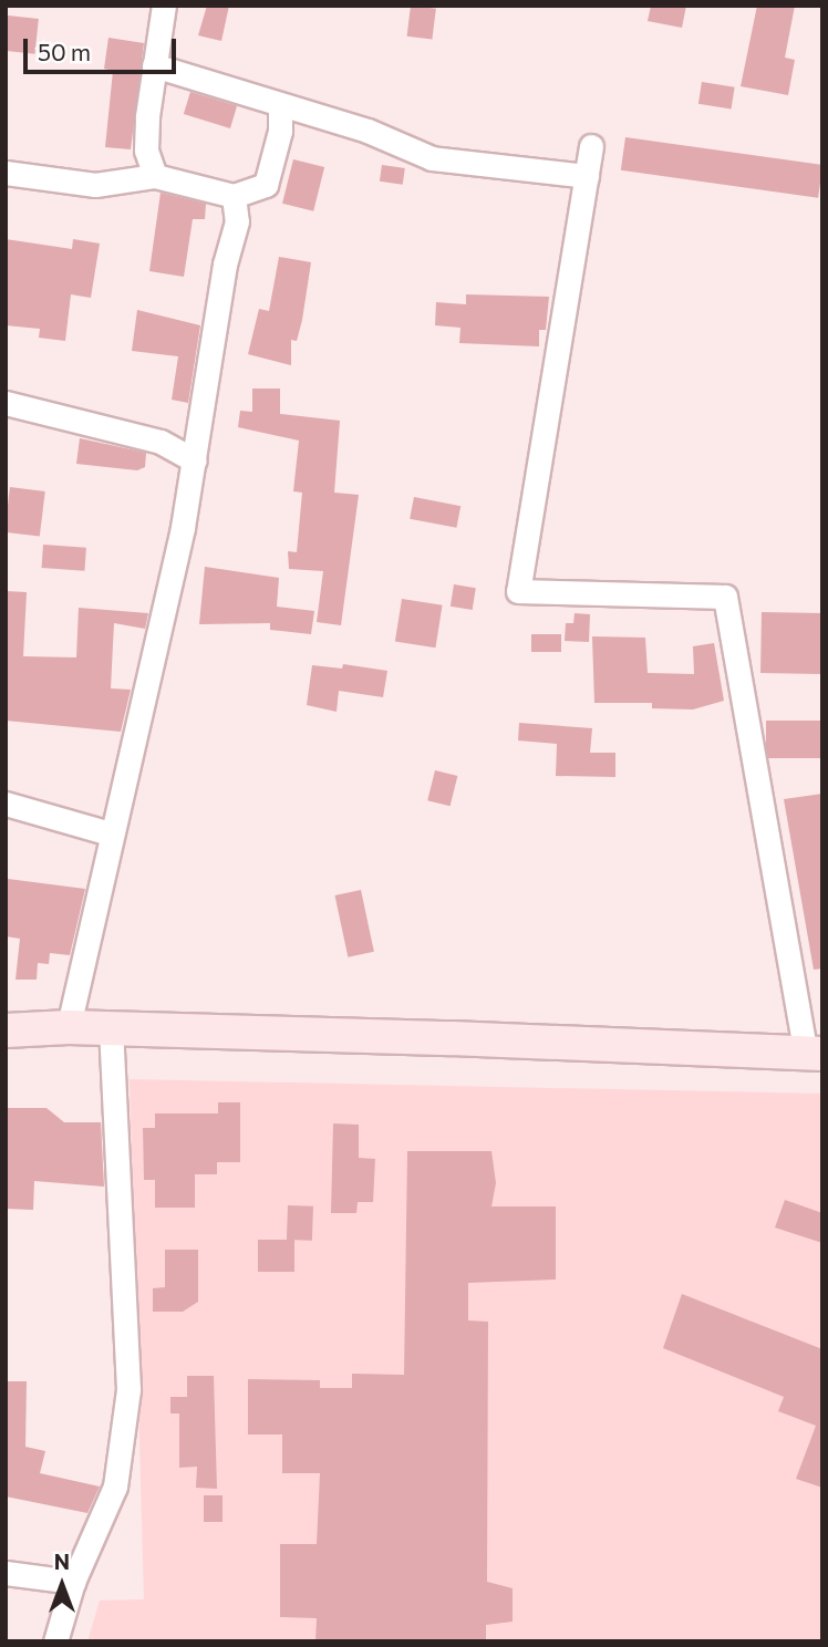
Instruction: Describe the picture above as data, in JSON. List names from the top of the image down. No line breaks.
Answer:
{"scale_bar":"50 m","north":"top"}
